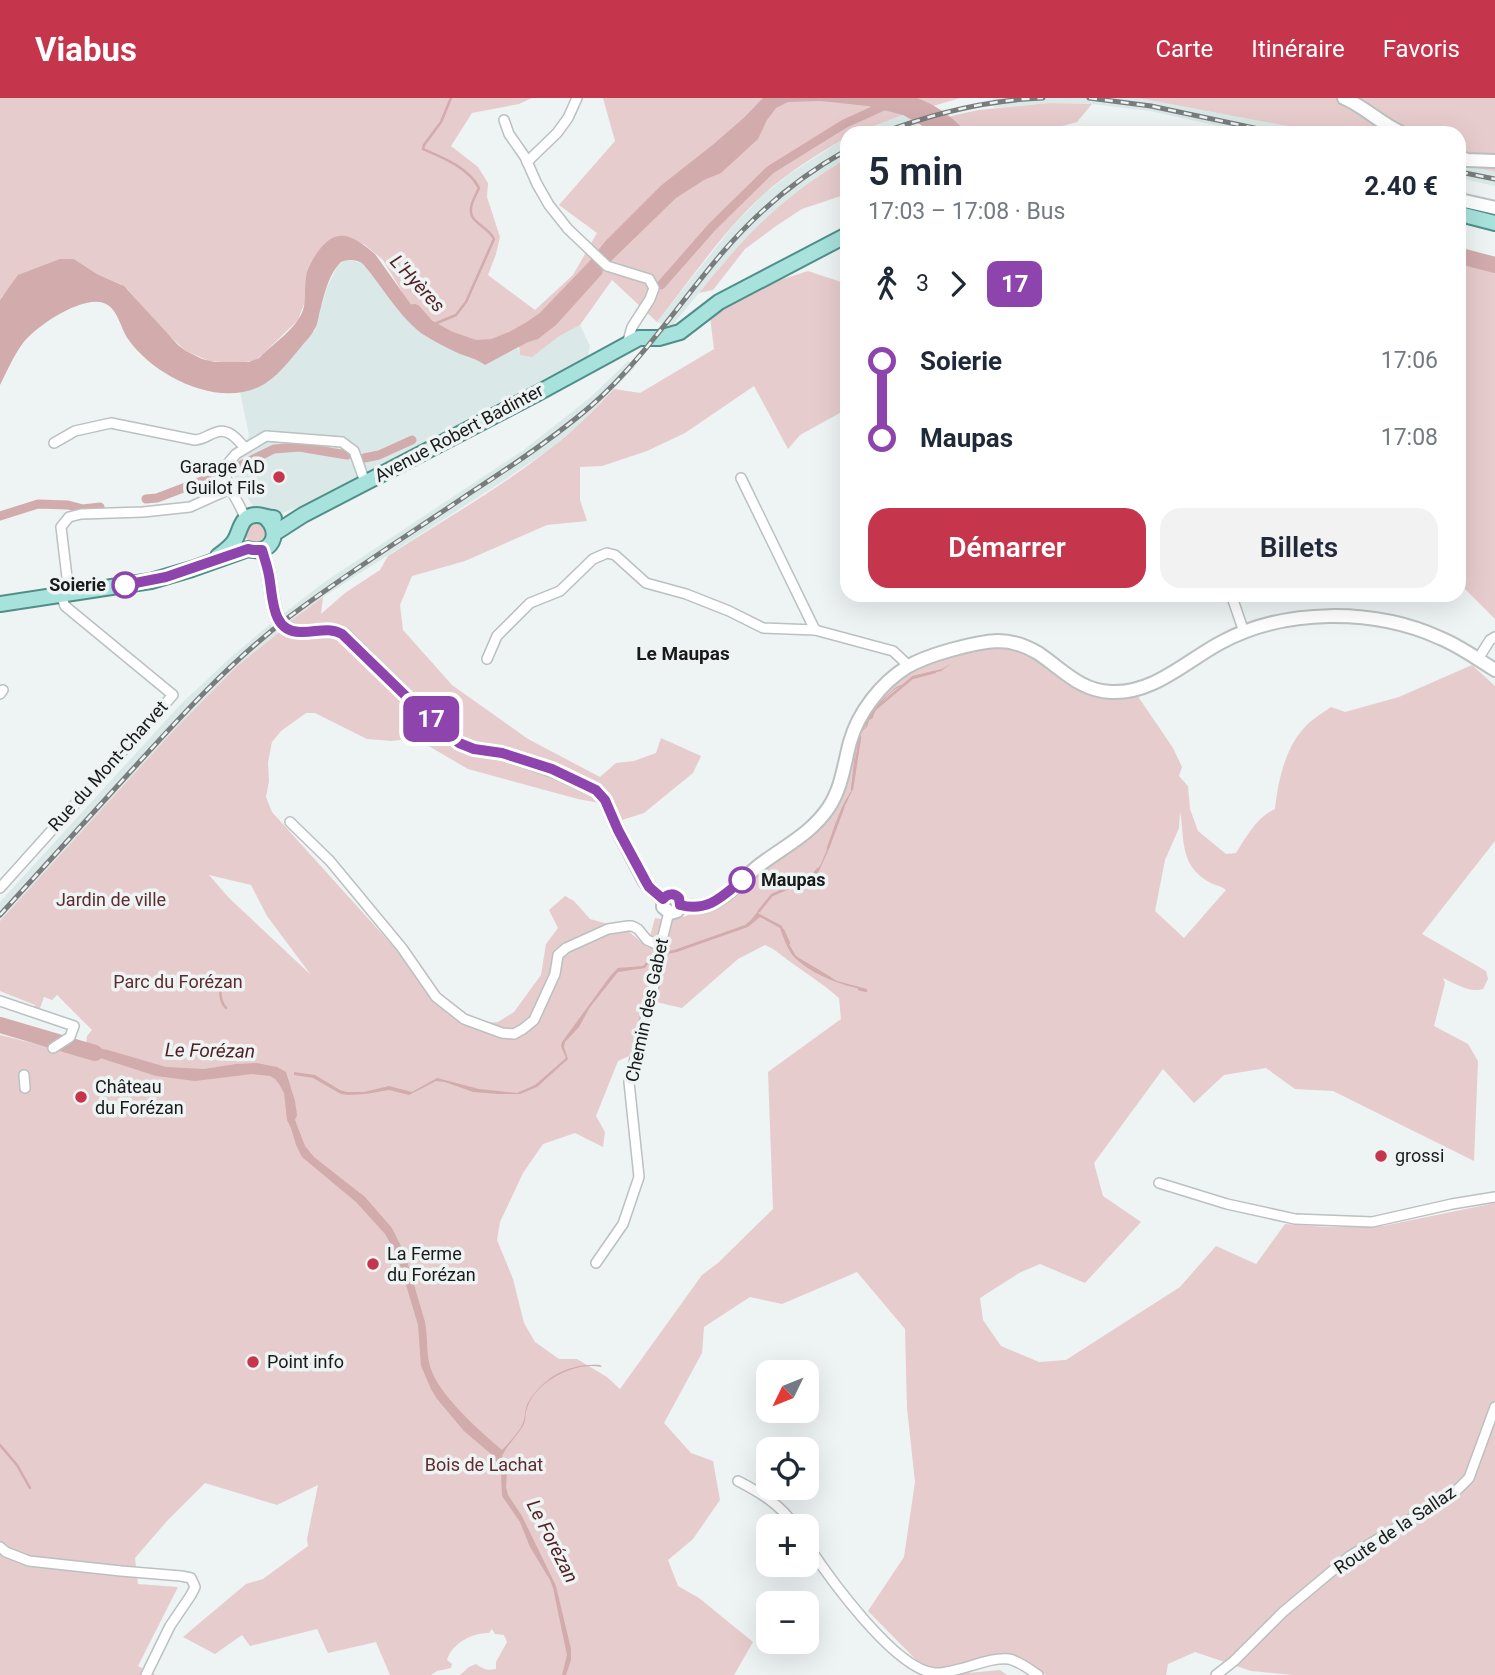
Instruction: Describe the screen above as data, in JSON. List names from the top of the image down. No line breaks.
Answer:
{"streets":{"main road":["Avenue Robert Badinter"],"street":["Rue du Mont-Charvet","Chemin des Gabet","Route de la Sallaz"]},"districts":["Le Maupas"],"water":["L'Hyères","Le Forézan"],"parks":["Jardin de ville","Parc du Forézan","Bois de Lachat"],"places":["Garage AD Guilot Fils","Soierie","Maupas","Château du Forézan","grossi","La Ferme du Forézan","Point info"],"lines":["bus line 17"],"north":"bottom left","page":{"header":"Viabus","nav":["Carte","Itinéraire","Favoris"],"on_map":"17","heading":["5 min","17:03 – 17:08 · Bus","2.40 €"],"legs":["3","17"],"list":[{"name":"Soierie","value":"17:06"},{"name":"Maupas","value":"17:08"}],"buttons":["Démarrer","Billets"],"map_buttons":["+","−"]}}
